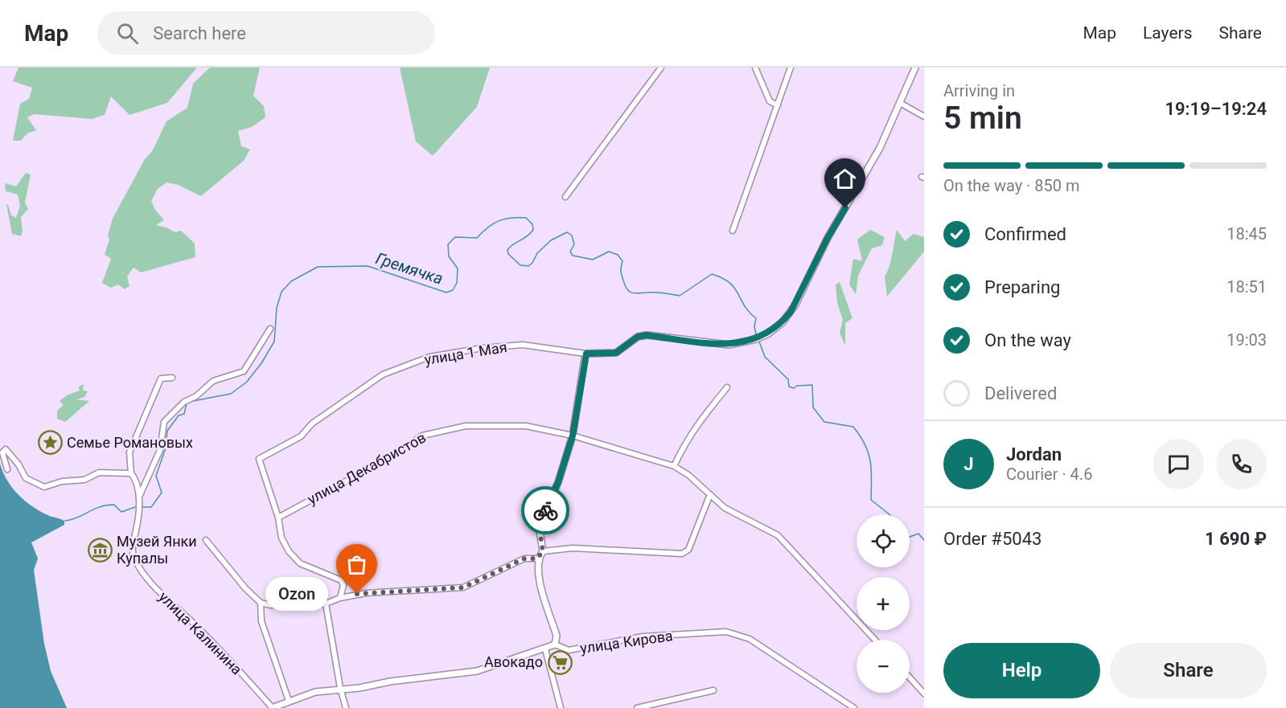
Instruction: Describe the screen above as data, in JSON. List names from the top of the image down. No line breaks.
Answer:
{"streets":{"street":["улица 1 Мая","улица Декабристов","улица Калинина","улица Кирова"]},"crossings":[["улица 1 Мая","улица Декабристов"]],"water":["Гремячка"],"places":{"place":["Семье Романовых"],"museum":["Музей Янки Купалы"],"other":["Ozon"],"supermarket":["Авокадо"]},"page":{"header":"Map","search":"Search here","nav":["Map","Layers","Share"],"heading":["5 min","Arriving in","19:19–19:24"],"panel":["Jordan","Courier · 4.6","Order #5043","1 690 ₽"],"bar":"On the way · 850 m","list":[["Confirmed","18:45"],["Preparing","18:51"],["On the way","19:03"],"Delivered"],"round":"J","map_buttons":["+","−"],"bubble":"Ozon","buttons":["Help","Share"]}}
